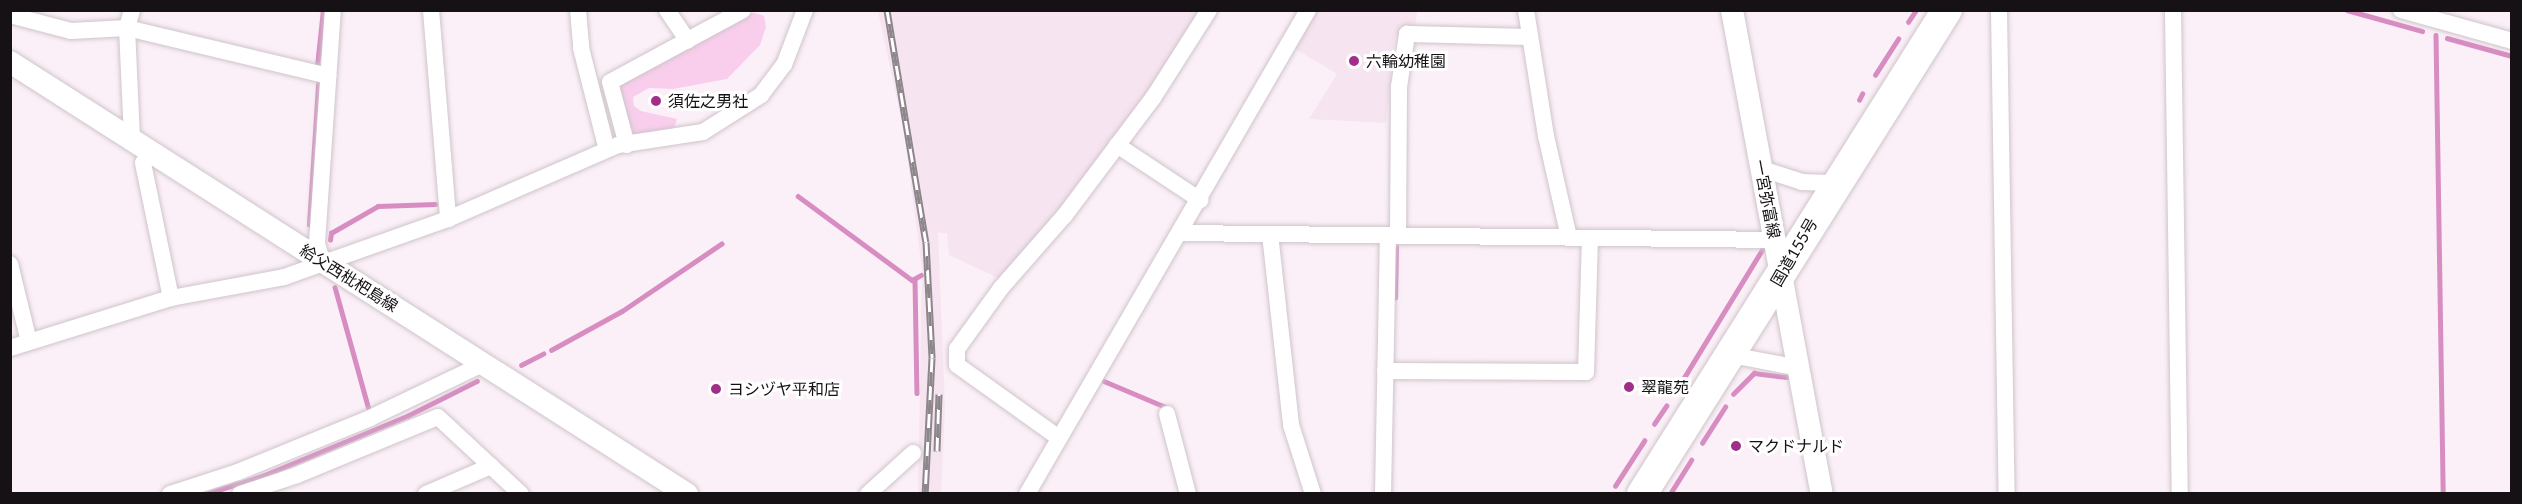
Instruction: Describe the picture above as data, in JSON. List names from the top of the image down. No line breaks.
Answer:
{"streets":{"highway":["国道155号"],"main road":["一宮弥富線","給父西枇杷島線"]},"crossings":[["一宮弥富線","国道155号"]],"places":["六輪幼稚園","須佐之男社","翠龍苑","ヨシヅヤ平和店","マクドナルド"]}
